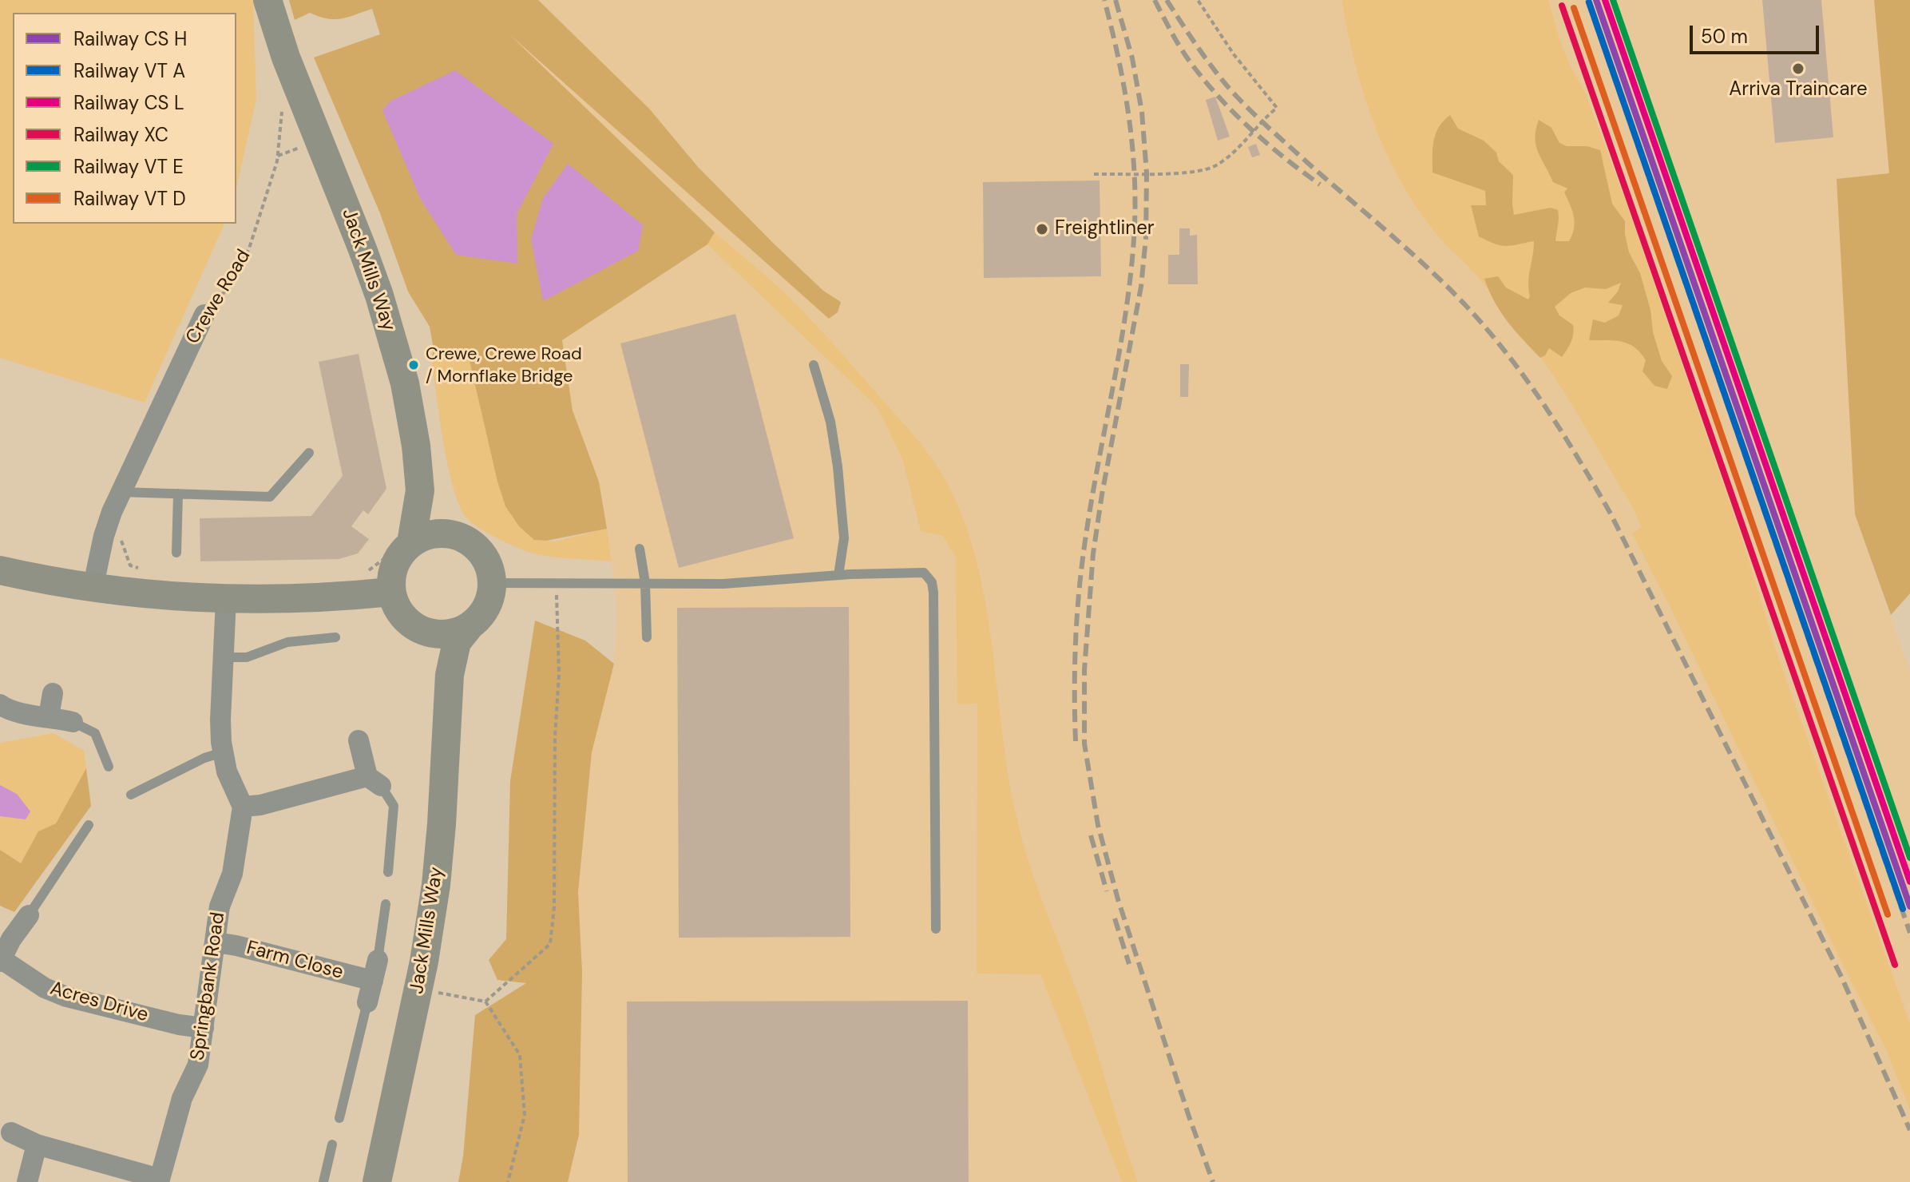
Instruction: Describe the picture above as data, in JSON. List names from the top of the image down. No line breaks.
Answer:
{"streets":{"main road":["Jack Mills Way"],"street":["Crewe Road","Farm Close","Springbank Road","Acres Drive"]},"crossings":[["Farm Close","Springbank Road"],["Springbank Road","Acres Drive"]],"places":["Arriva Traincare","Freightliner","Crewe, Crewe Road / Mornflake Bridge"],"lines":["rail line XC"],"legend":["Railway CS H","Railway VT A","Railway CS L","Railway XC","Railway VT E","Railway VT D"],"scale_bar":"50 m"}
